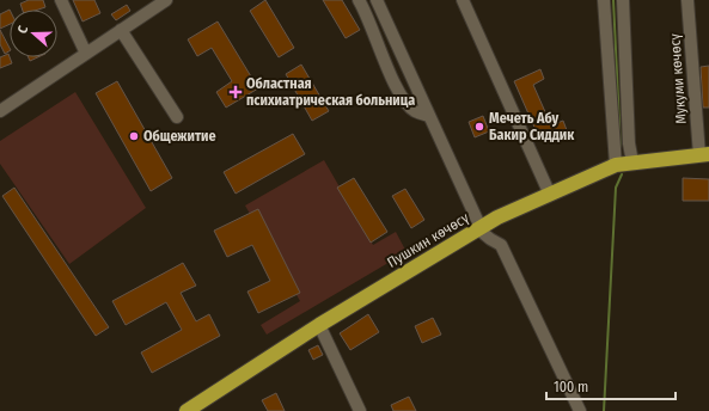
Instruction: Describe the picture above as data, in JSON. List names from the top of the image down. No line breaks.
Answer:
{"streets":{"highway":["Пушкин көчөсү"],"street":["Мукуми көчөсү"]},"crossings":[["Мукуми көчөсү","Пушкин көчөсү"]],"places":{"health":["Областная психиатрическая больница"],"other":["Мечеть Абу Бакир Сиддик","Общежитие"]},"scale_bar":"100 m","north":"left"}
